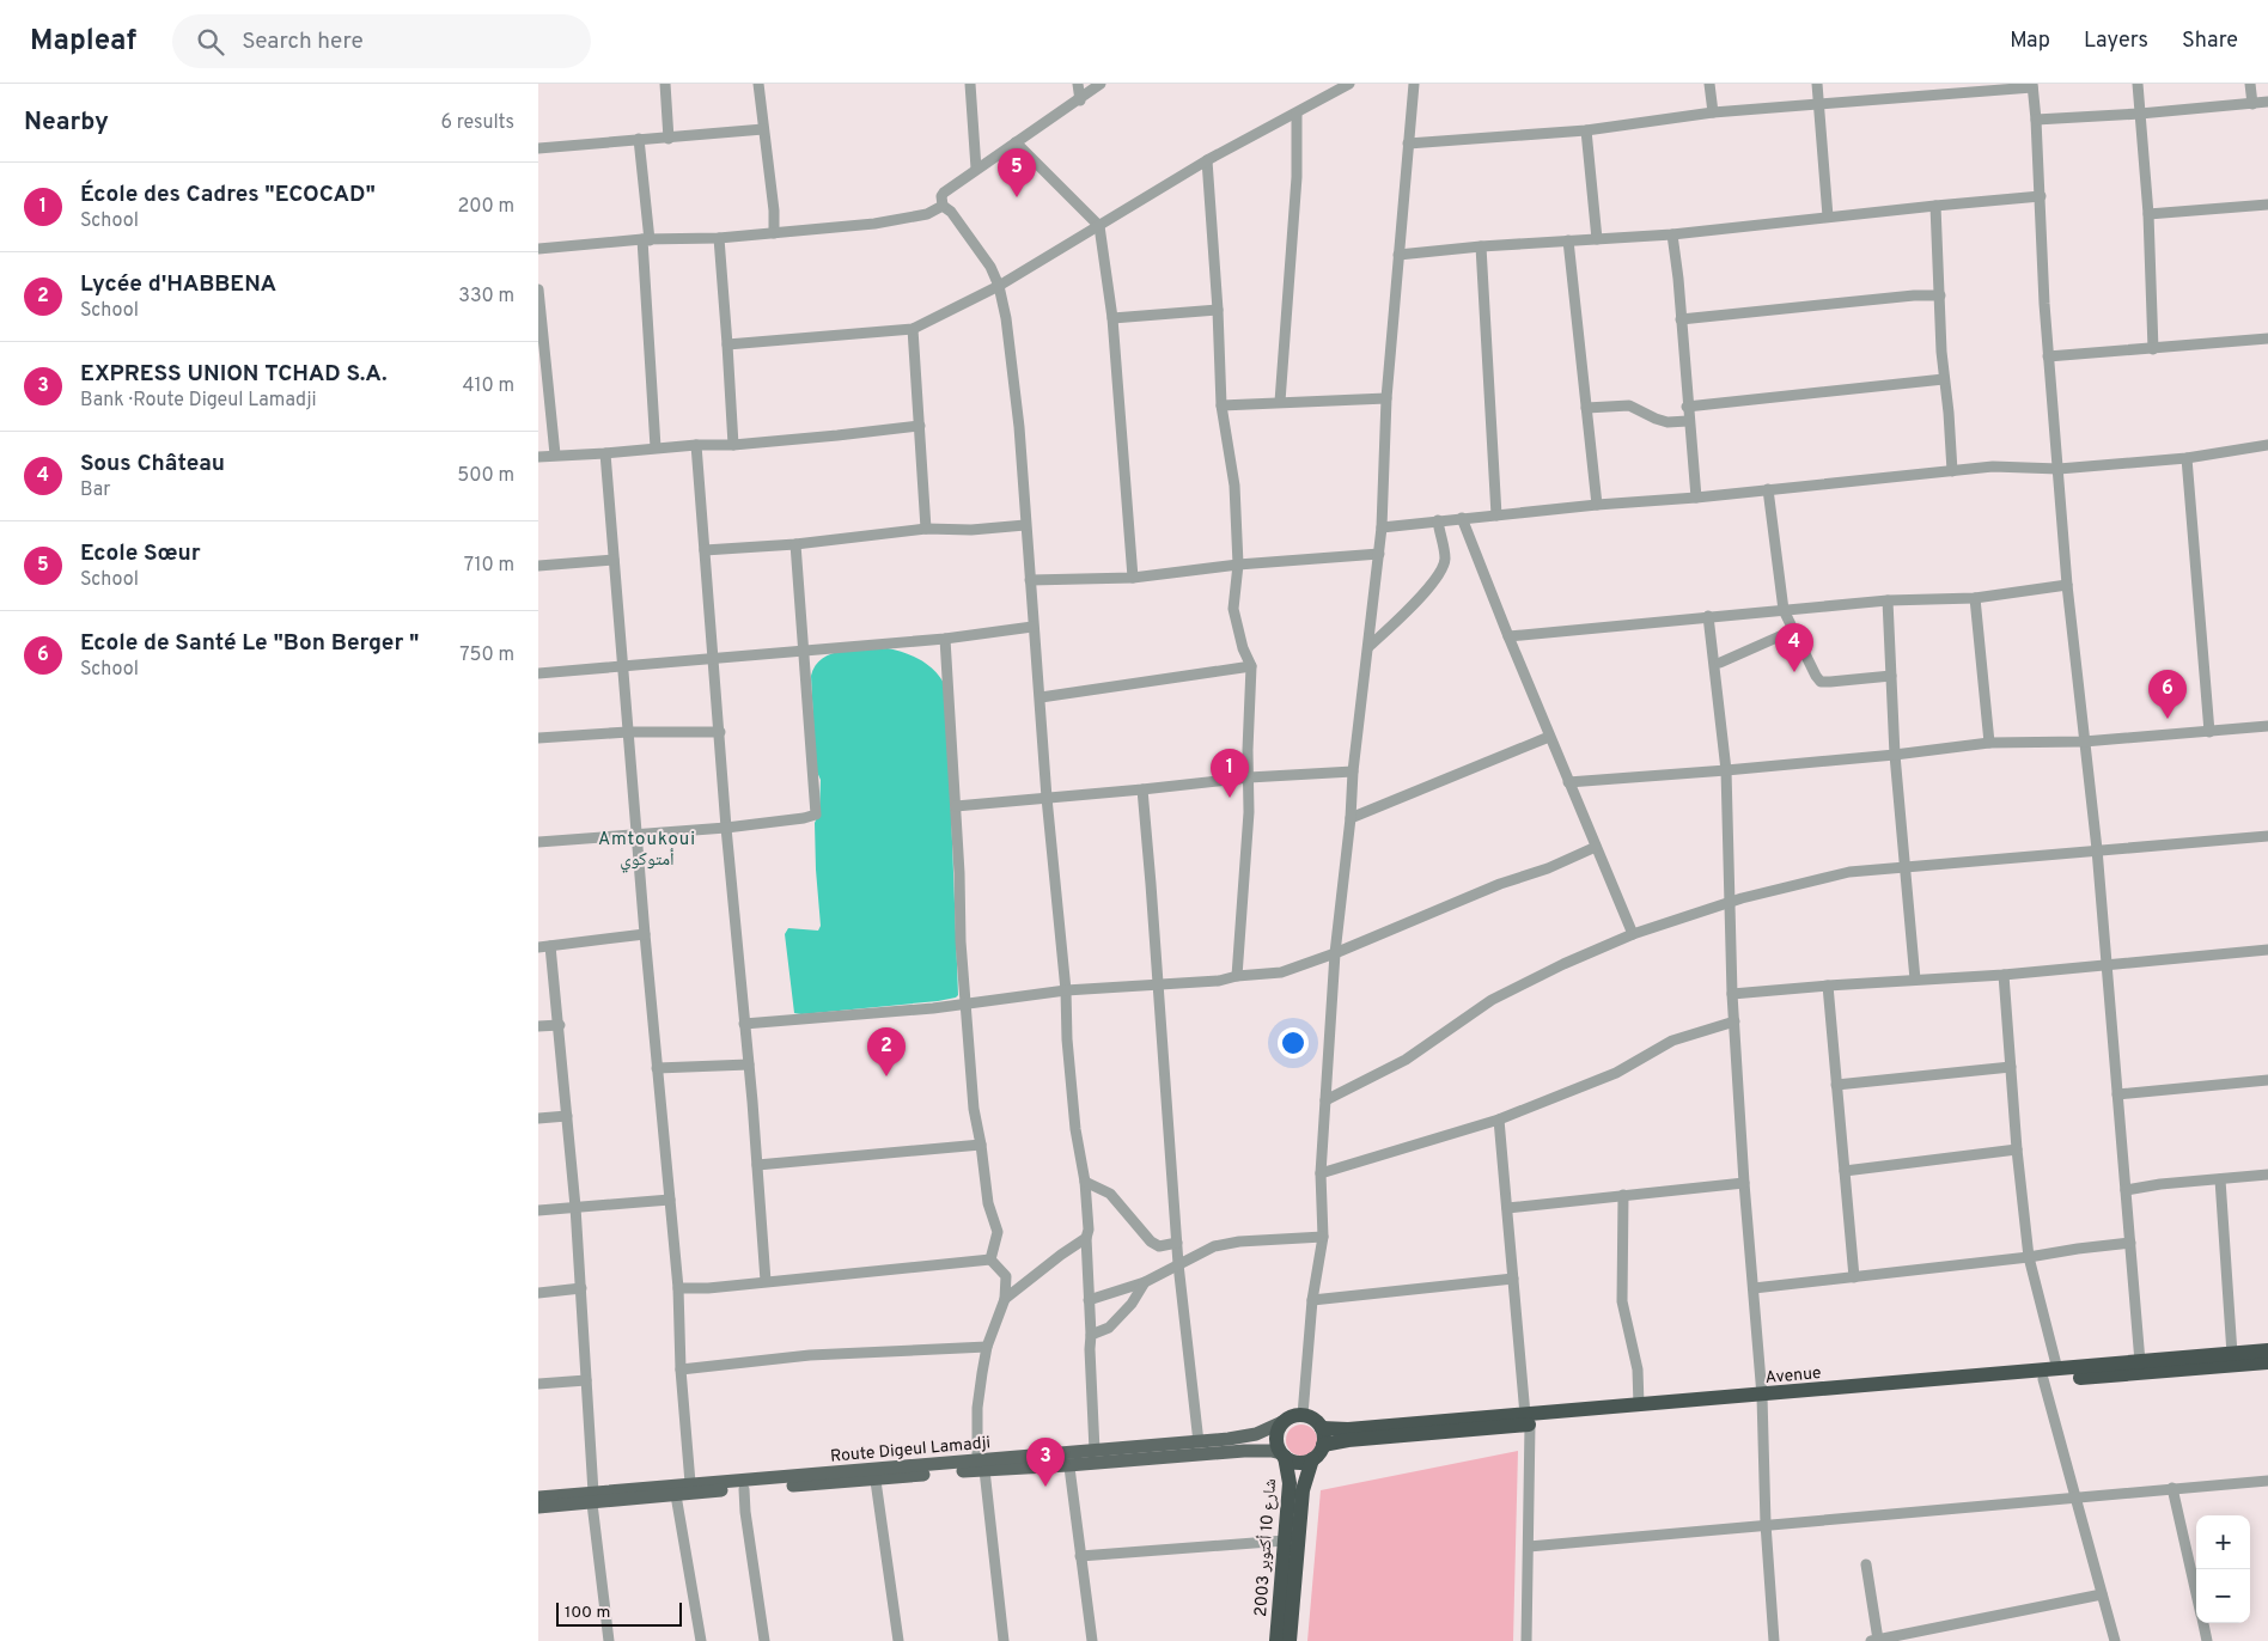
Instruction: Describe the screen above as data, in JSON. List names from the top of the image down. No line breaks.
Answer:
{"streets":{"highway":["Avenue","شارع 10 أكتوبر 2003"],"main road":["Route Digeul Lamadji"]},"crossings":[["Avenue","Route Digeul Lamadji"],["Avenue","شارع 10 أكتوبر 2003"],["Route Digeul Lamadji","شارع 10 أكتوبر 2003"]],"districts":["Amtoukoui أمتوكوي"],"scale_bar":"100 m","page":{"header":"Mapleaf","search":"Search here","nav":["Map","Layers","Share"],"heading":["Nearby","6 results"],"pins":["5","4","6","1","2","3"],"list":[{"mark":"1","name":"École des Cadres \"ECOCAD\"","note":"School","value":"200 m"},{"mark":"2","name":"Lycée d'HABBENA","note":"School","value":"330 m"},{"mark":"3","name":"EXPRESS UNION TCHAD S.A.","note":"Bank · Route Digeul Lamadji","value":"410 m"},{"mark":"4","name":"Sous Château","note":"Bar","value":"500 m"},{"mark":"5","name":"Ecole Sœur","note":"School","value":"710 m"},{"mark":"6","name":"Ecole de Santé Le \"Bon Berger \"","note":"School","value":"750 m"}],"map_buttons":["+","−"],"scale":"100 m"}}
